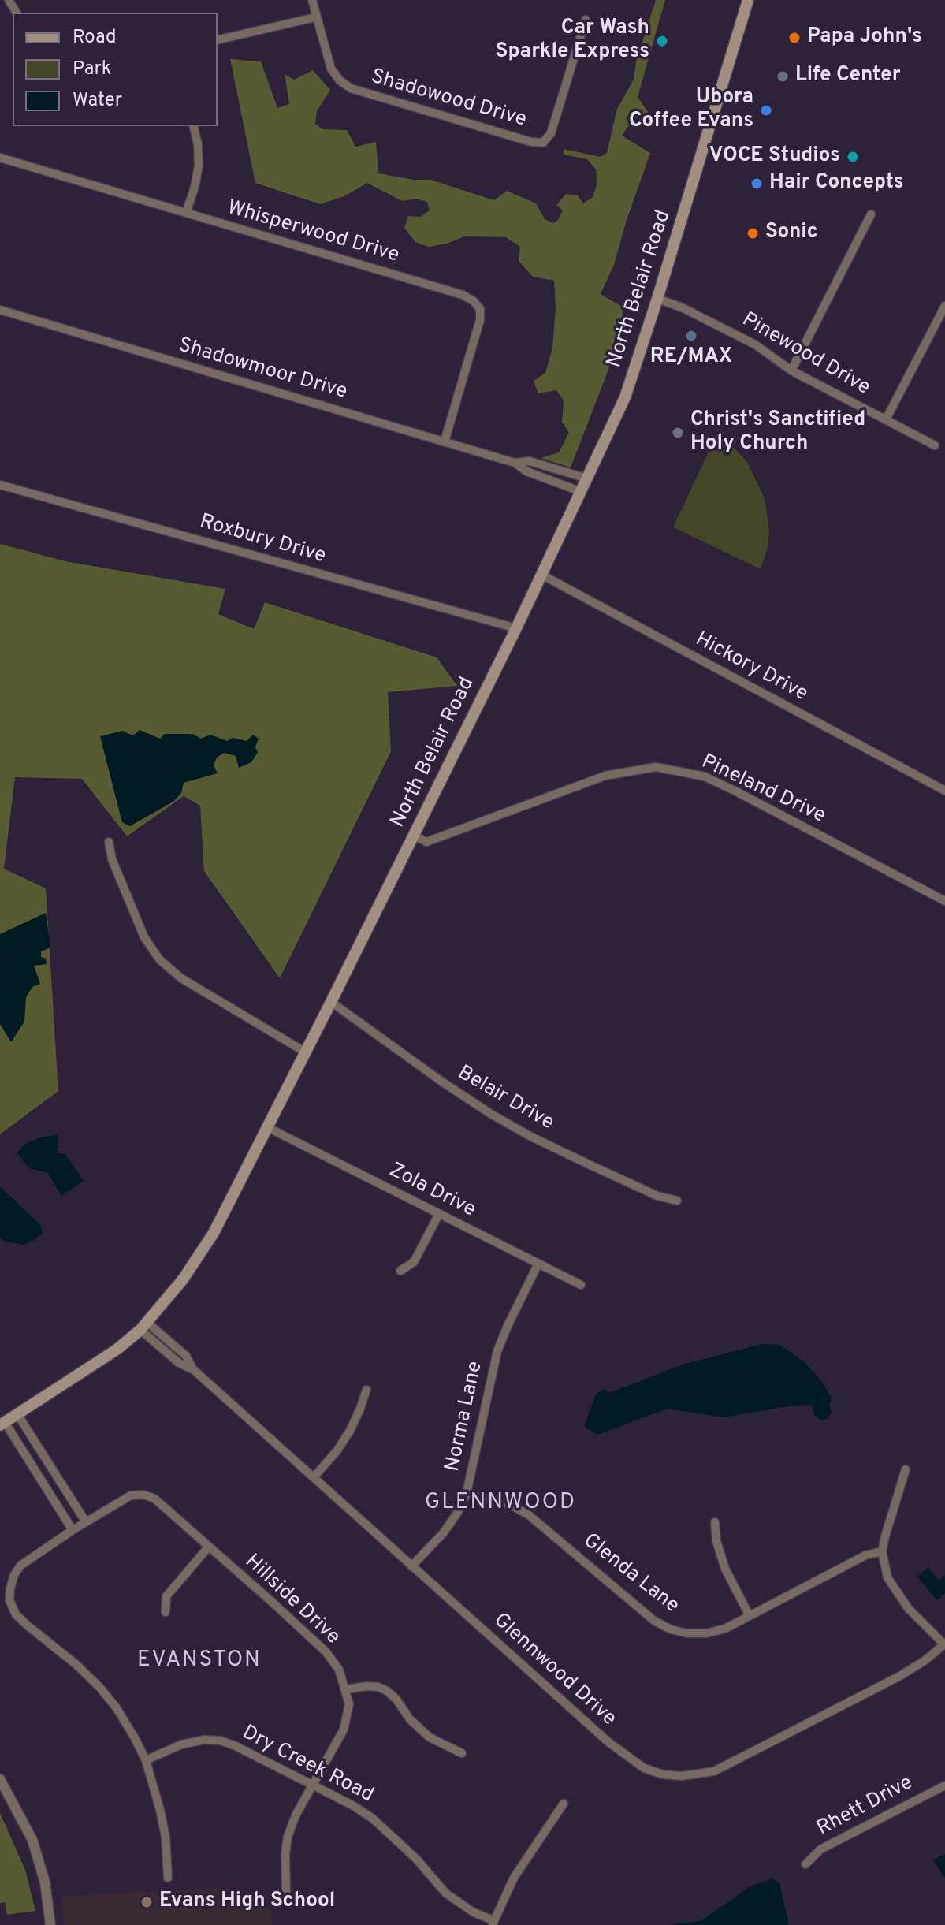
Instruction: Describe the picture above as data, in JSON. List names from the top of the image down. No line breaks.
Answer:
{"streets":{"main road":["North Belair Road"],"street":["Shadowood Drive","Whisperwood Drive","Pinewood Drive","Shadowmoor Drive","Roxbury Drive","Hickory Drive","Pineland Drive","Belair Drive","Zola Drive","Norma Lane","Glenda Lane","Hillside Drive","Glennwood Drive","Dry Creek Road","Rhett Drive"]},"crossings":[["Whisperwood Drive","Shadowmoor Drive"],["North Belair Road","Pinewood Drive"],["North Belair Road","Shadowmoor Drive"],["North Belair Road","Roxbury Drive"],["North Belair Road","Hickory Drive"],["North Belair Road","Pineland Drive"],["North Belair Road","Belair Drive"],["North Belair Road","Zola Drive"],["North Belair Road","Glennwood Drive"],["Zola Drive","Norma Lane"],["Norma Lane","Glenda Lane"],["Norma Lane","Glennwood Drive"],["Hillside Drive","Dry Creek Road"]],"districts":["GLENNWOOD","EVANSTON"],"places":["Papa John's","Car Wash Sparkle Express","Life Center","Ubora Coffee Evans","VOCE Studios","Hair Concepts","Sonic","RE/MAX","Christ's Sanctified Holy Church","Evans High School"],"legend":["Road","Park","Water"]}
